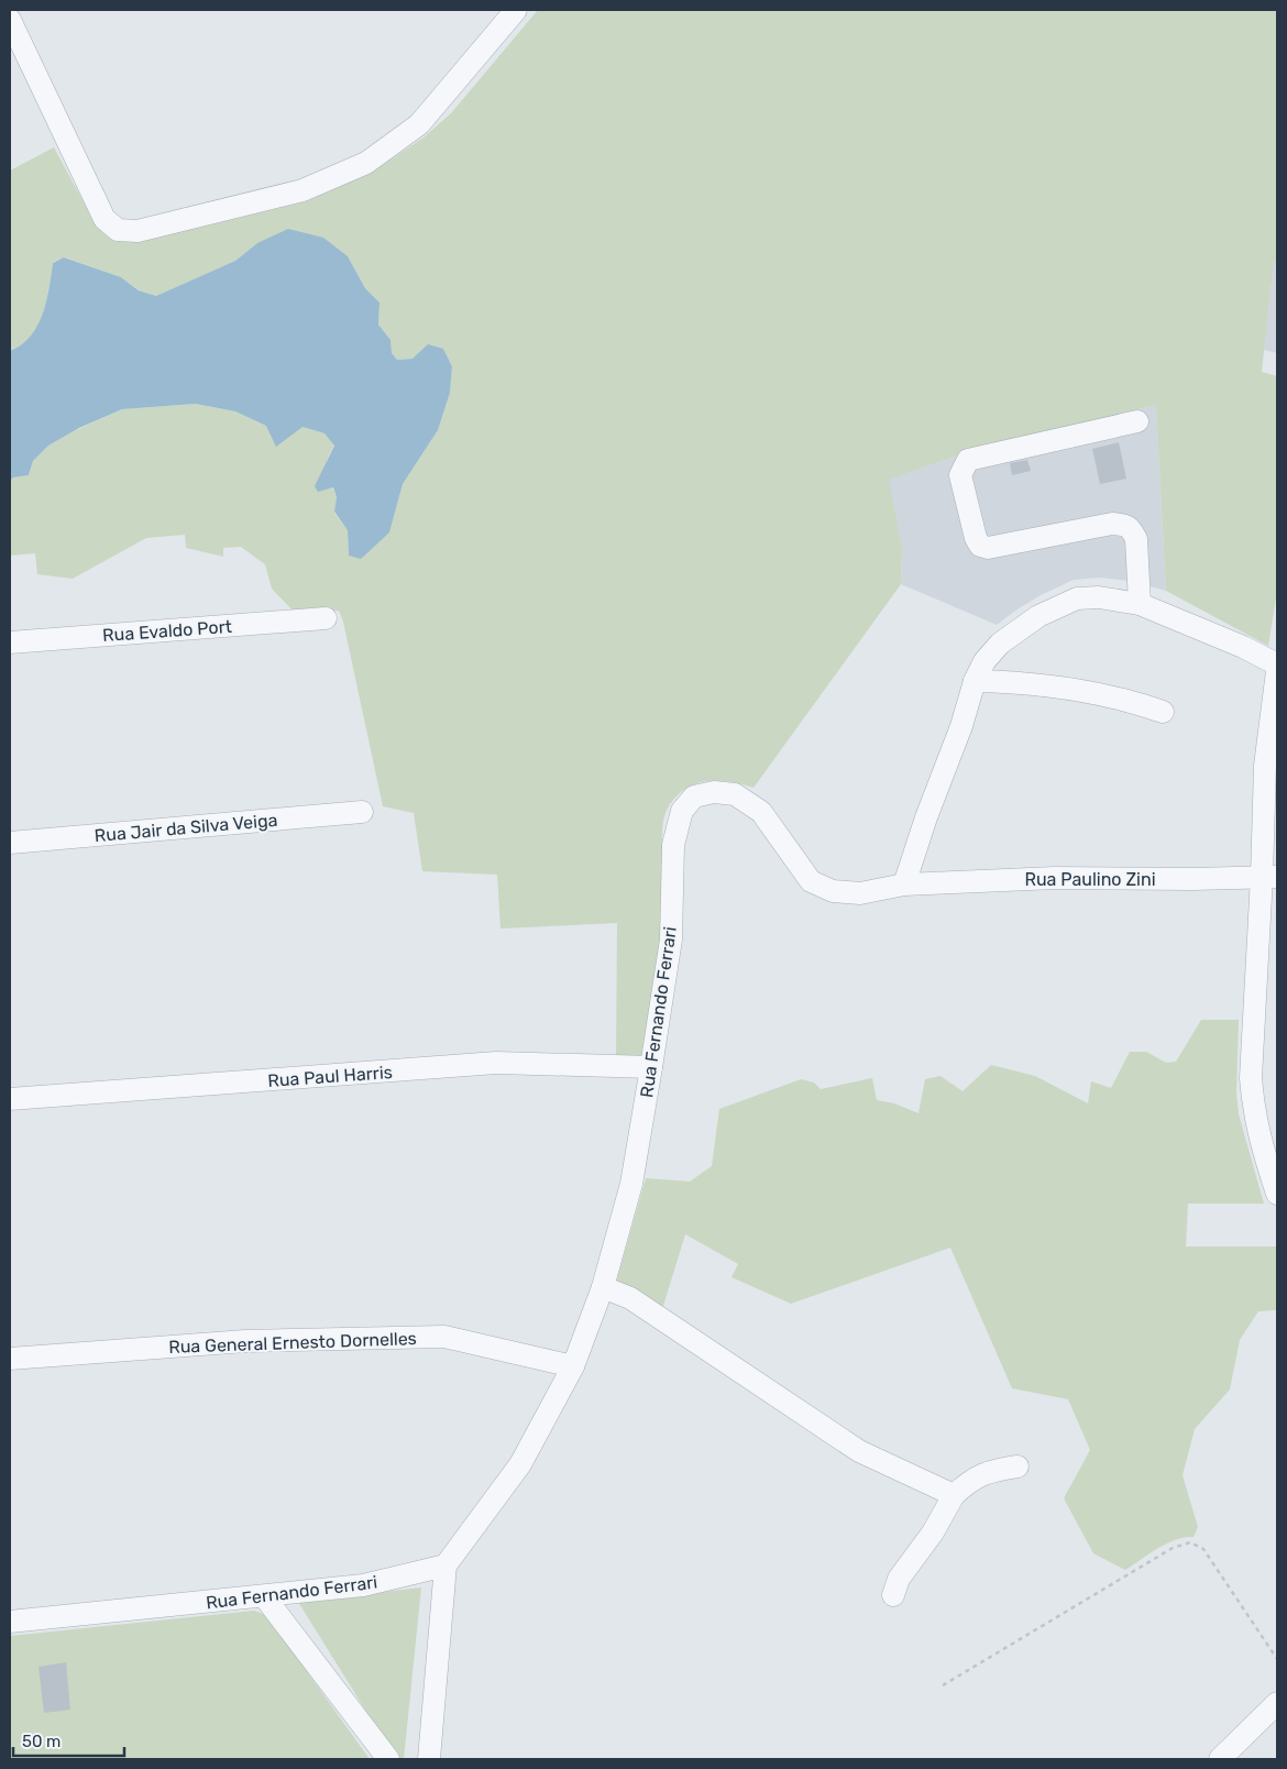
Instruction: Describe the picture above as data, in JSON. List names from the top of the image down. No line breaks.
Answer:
{"streets":{"street":["Rua Evaldo Port","Rua Jair da Silva Veiga","Rua Paulino Zini","Rua Fernando Ferrari","Rua Paul Harris","Rua General Ernesto Dornelles"]},"crossings":[["Rua Paulino Zini","Rua Fernando Ferrari"],["Rua Fernando Ferrari","Rua Paul Harris"],["Rua Fernando Ferrari","Rua General Ernesto Dornelles"]],"scale_bar":"50 m"}
